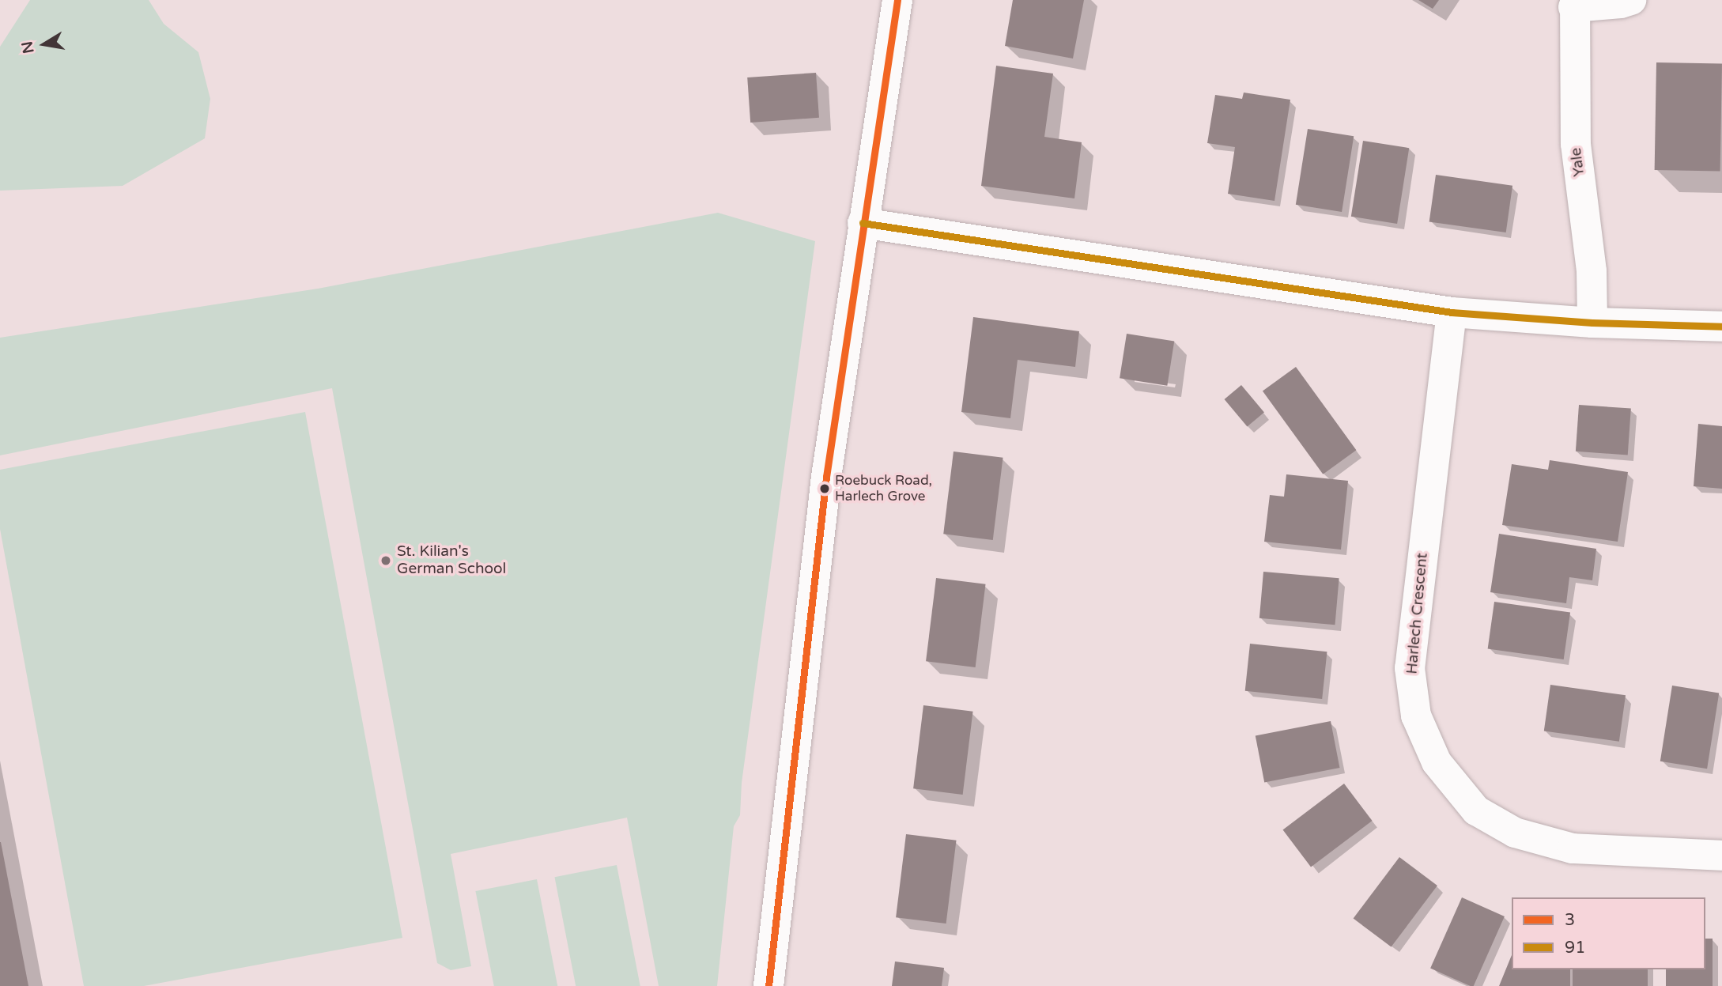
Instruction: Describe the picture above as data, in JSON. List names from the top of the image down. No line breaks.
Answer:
{"streets":{"street":["Yale","Harlech Crescent"]},"places":["Roebuck Road, Harlech Grove","St. Kilian's German School"],"lines":["transit line 3","transit line 91"],"legend":["3","91"],"north":"left"}
